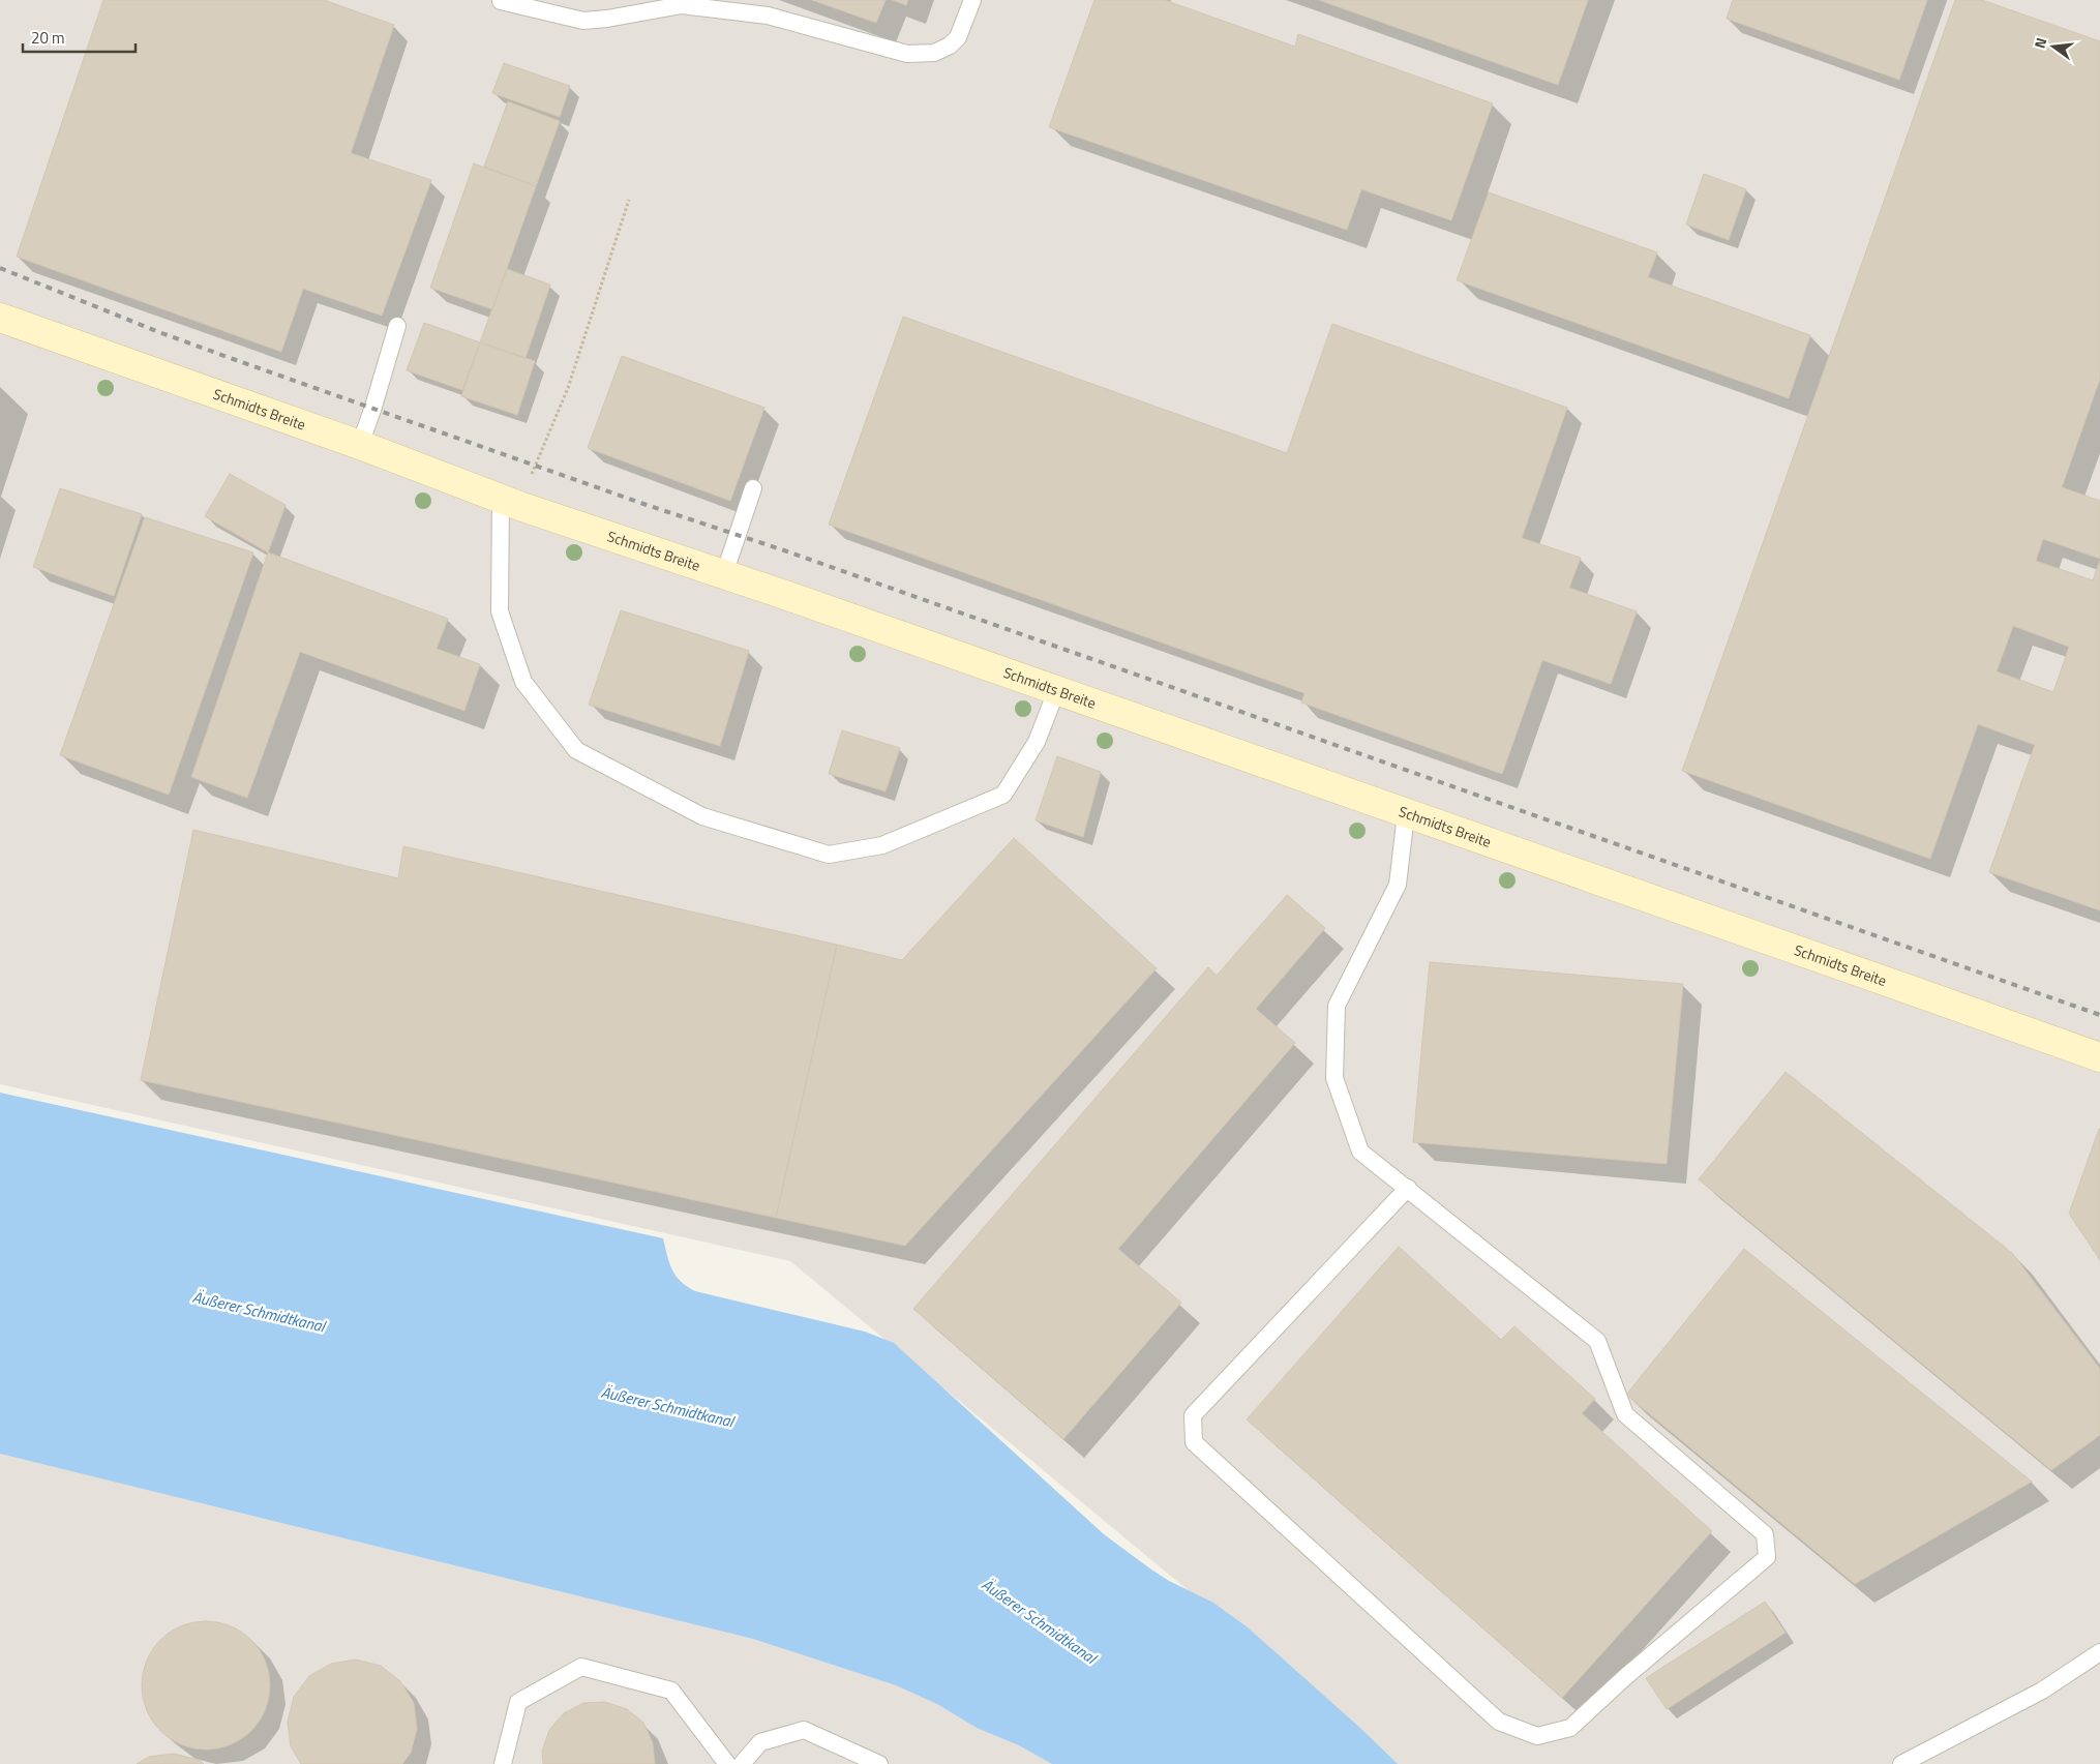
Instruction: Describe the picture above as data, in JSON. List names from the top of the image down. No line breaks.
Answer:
{"streets":{"main road":["Schmidts Breite"]},"water":["Äußerer Schmidtkanal"],"scale_bar":"20 m","north":"left"}
